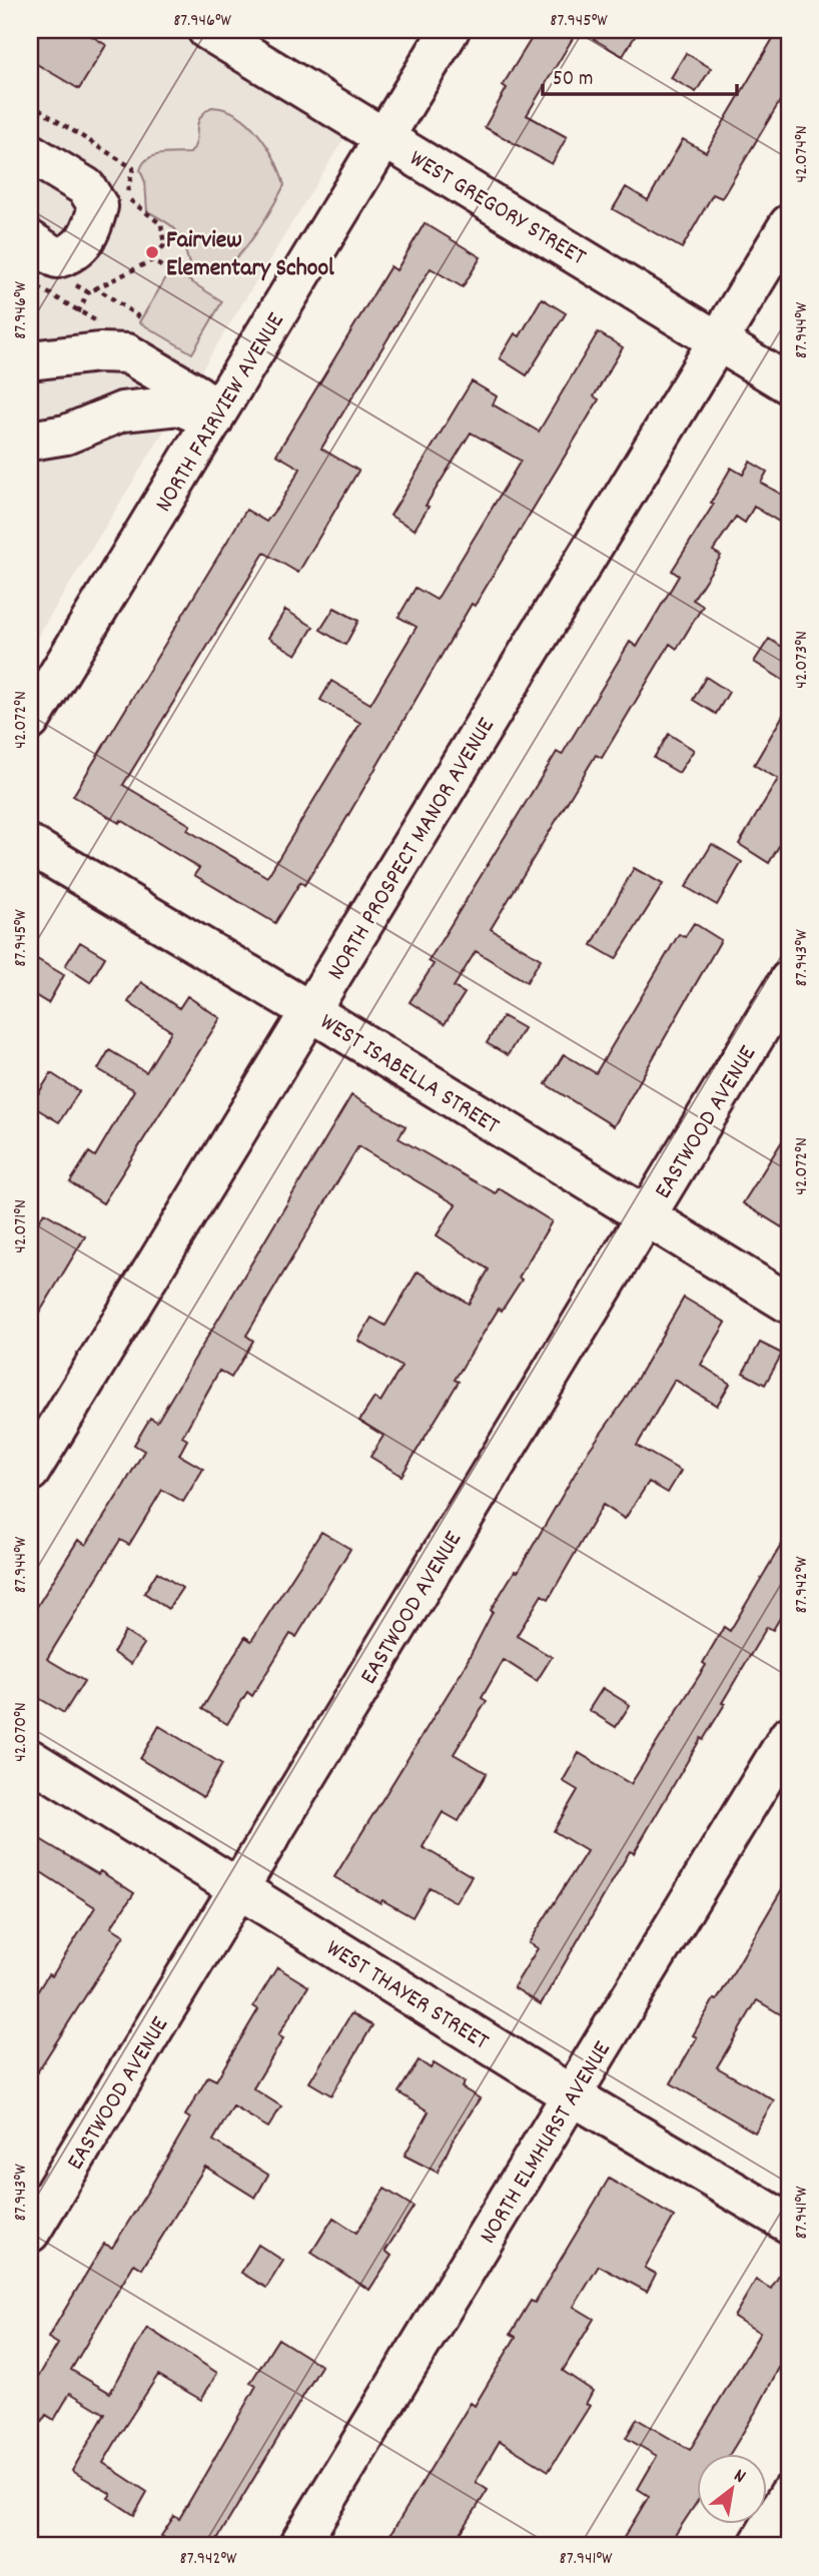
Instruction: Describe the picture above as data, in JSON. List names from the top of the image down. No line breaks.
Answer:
{"streets":{"street":["WEST GREGORY STREET","NORTH FAIRVIEW AVENUE","NORTH PROSPECT MANOR AVENUE","WEST ISABELLA STREET","EASTWOOD AVENUE","WEST THAYER STREET","NORTH ELMHURST AVENUE"]},"crossings":[["WEST GREGORY STREET","NORTH FAIRVIEW AVENUE"],["WEST GREGORY STREET","NORTH PROSPECT MANOR AVENUE"],["NORTH PROSPECT MANOR AVENUE","WEST ISABELLA STREET"],["WEST ISABELLA STREET","EASTWOOD AVENUE"],["EASTWOOD AVENUE","WEST THAYER STREET"],["WEST THAYER STREET","NORTH ELMHURST AVENUE"]],"places":["Fairview Elementary School"],"scale_bar":"50 m","north":"top right","coordinates":["87.946°W","87.945°W","42.074°N","87.944°W","42.073°N","42.072°N","87.943°W","42.071°N","87.942°W","42.070°N","87.941°W"]}
